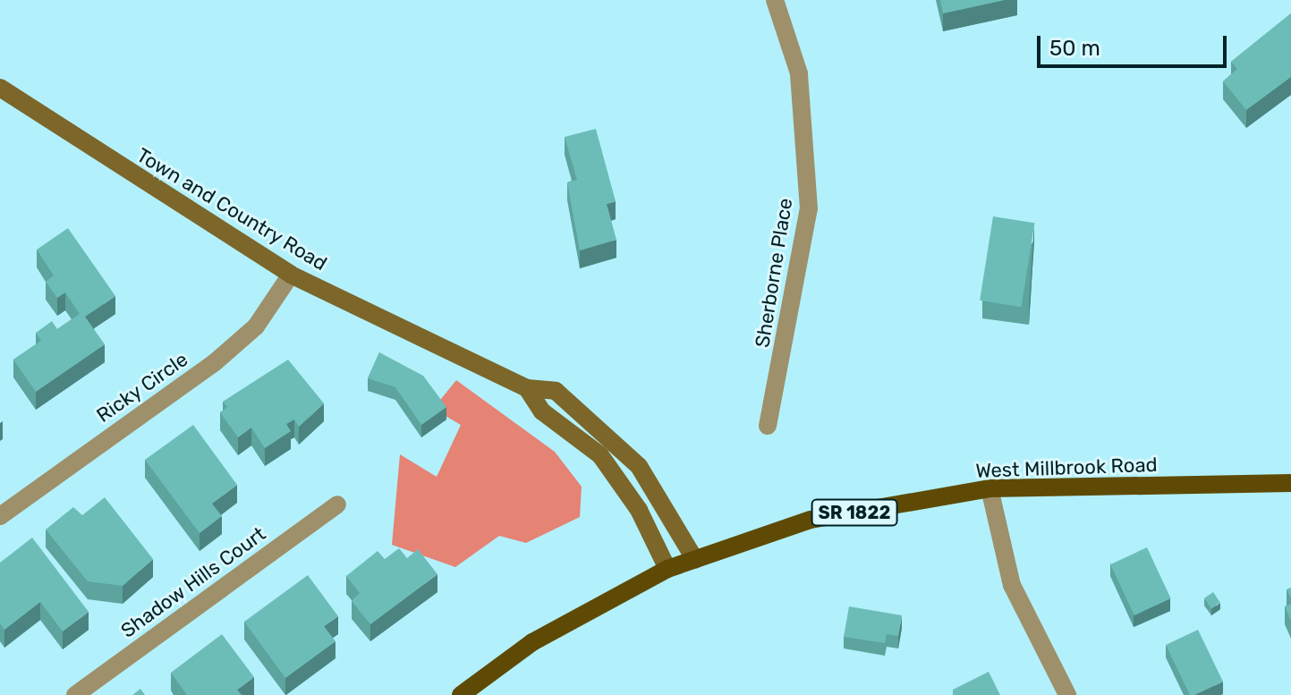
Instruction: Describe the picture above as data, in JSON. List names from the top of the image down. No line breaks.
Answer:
{"streets":{"main road":["West Millbrook Road","SR 1822"],"street":["Town and Country Road","Sherborne Place","Ricky Circle","Shadow Hills Court"]},"crossings":[["Town and Country Road","Ricky Circle"],["Town and Country Road","West Millbrook Road"]],"scale_bar":"50 m"}
